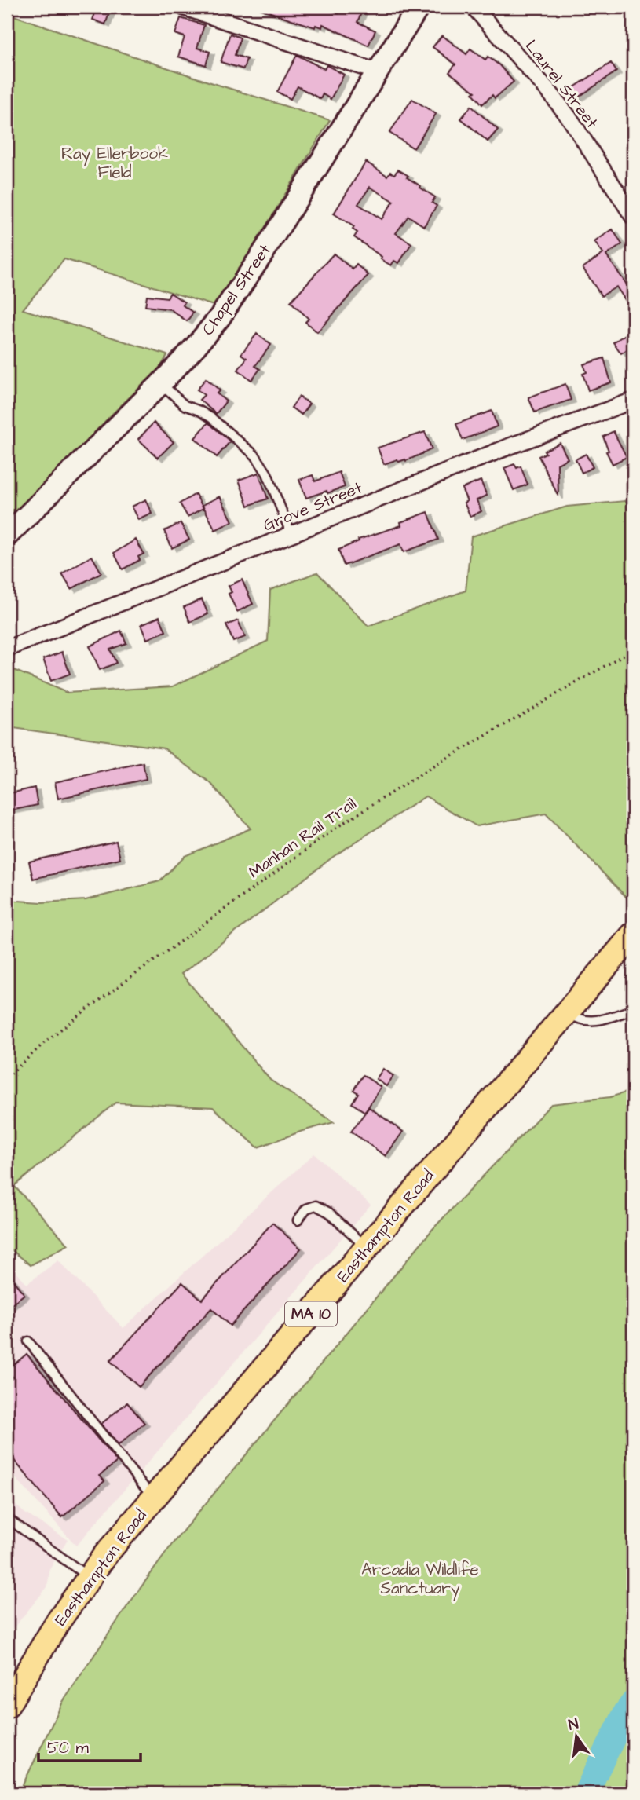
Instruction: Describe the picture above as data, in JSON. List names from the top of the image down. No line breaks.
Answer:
{"streets":{"main road":["Chapel Street","Easthampton Road","MA 10"],"street":["Laurel Street","Grove Street"],"path":["Manhan Rail Trail"]},"parks":["Ray Ellerbook Field","Arcadia Wildlife Sanctuary"],"scale_bar":"50 m","north":"top"}
